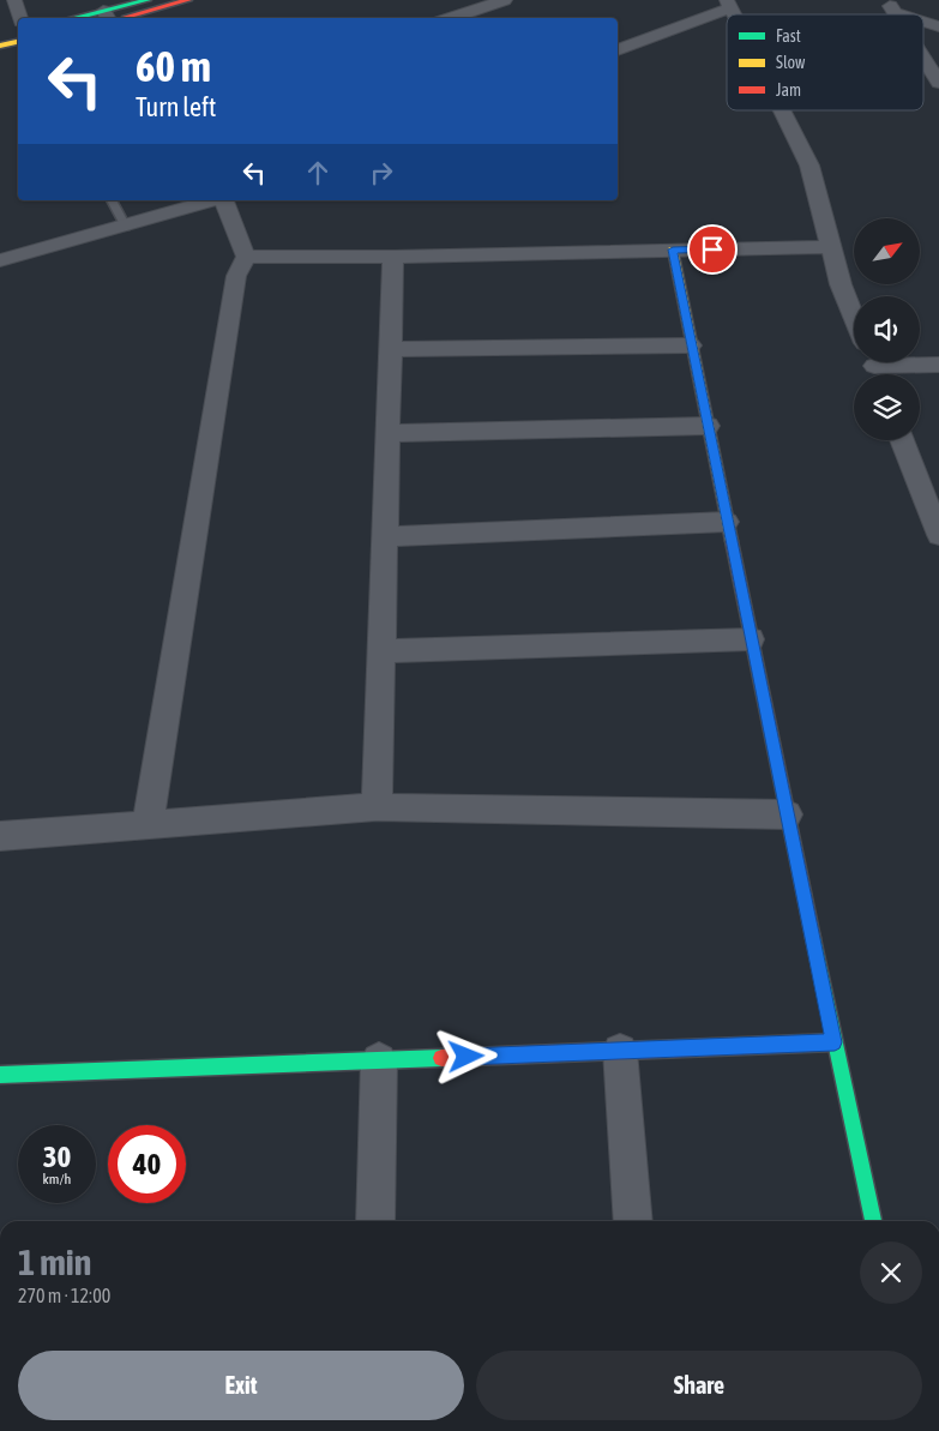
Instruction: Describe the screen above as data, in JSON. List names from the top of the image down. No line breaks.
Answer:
{"legend":["Fast","Slow","Jam"],"north":"top right","page":{"turn":["60 m","Turn left"],"speed":"30 km/h","limit":"40","heading":["1 min","270 m · 12:00"],"buttons":["Exit","Share"]}}
